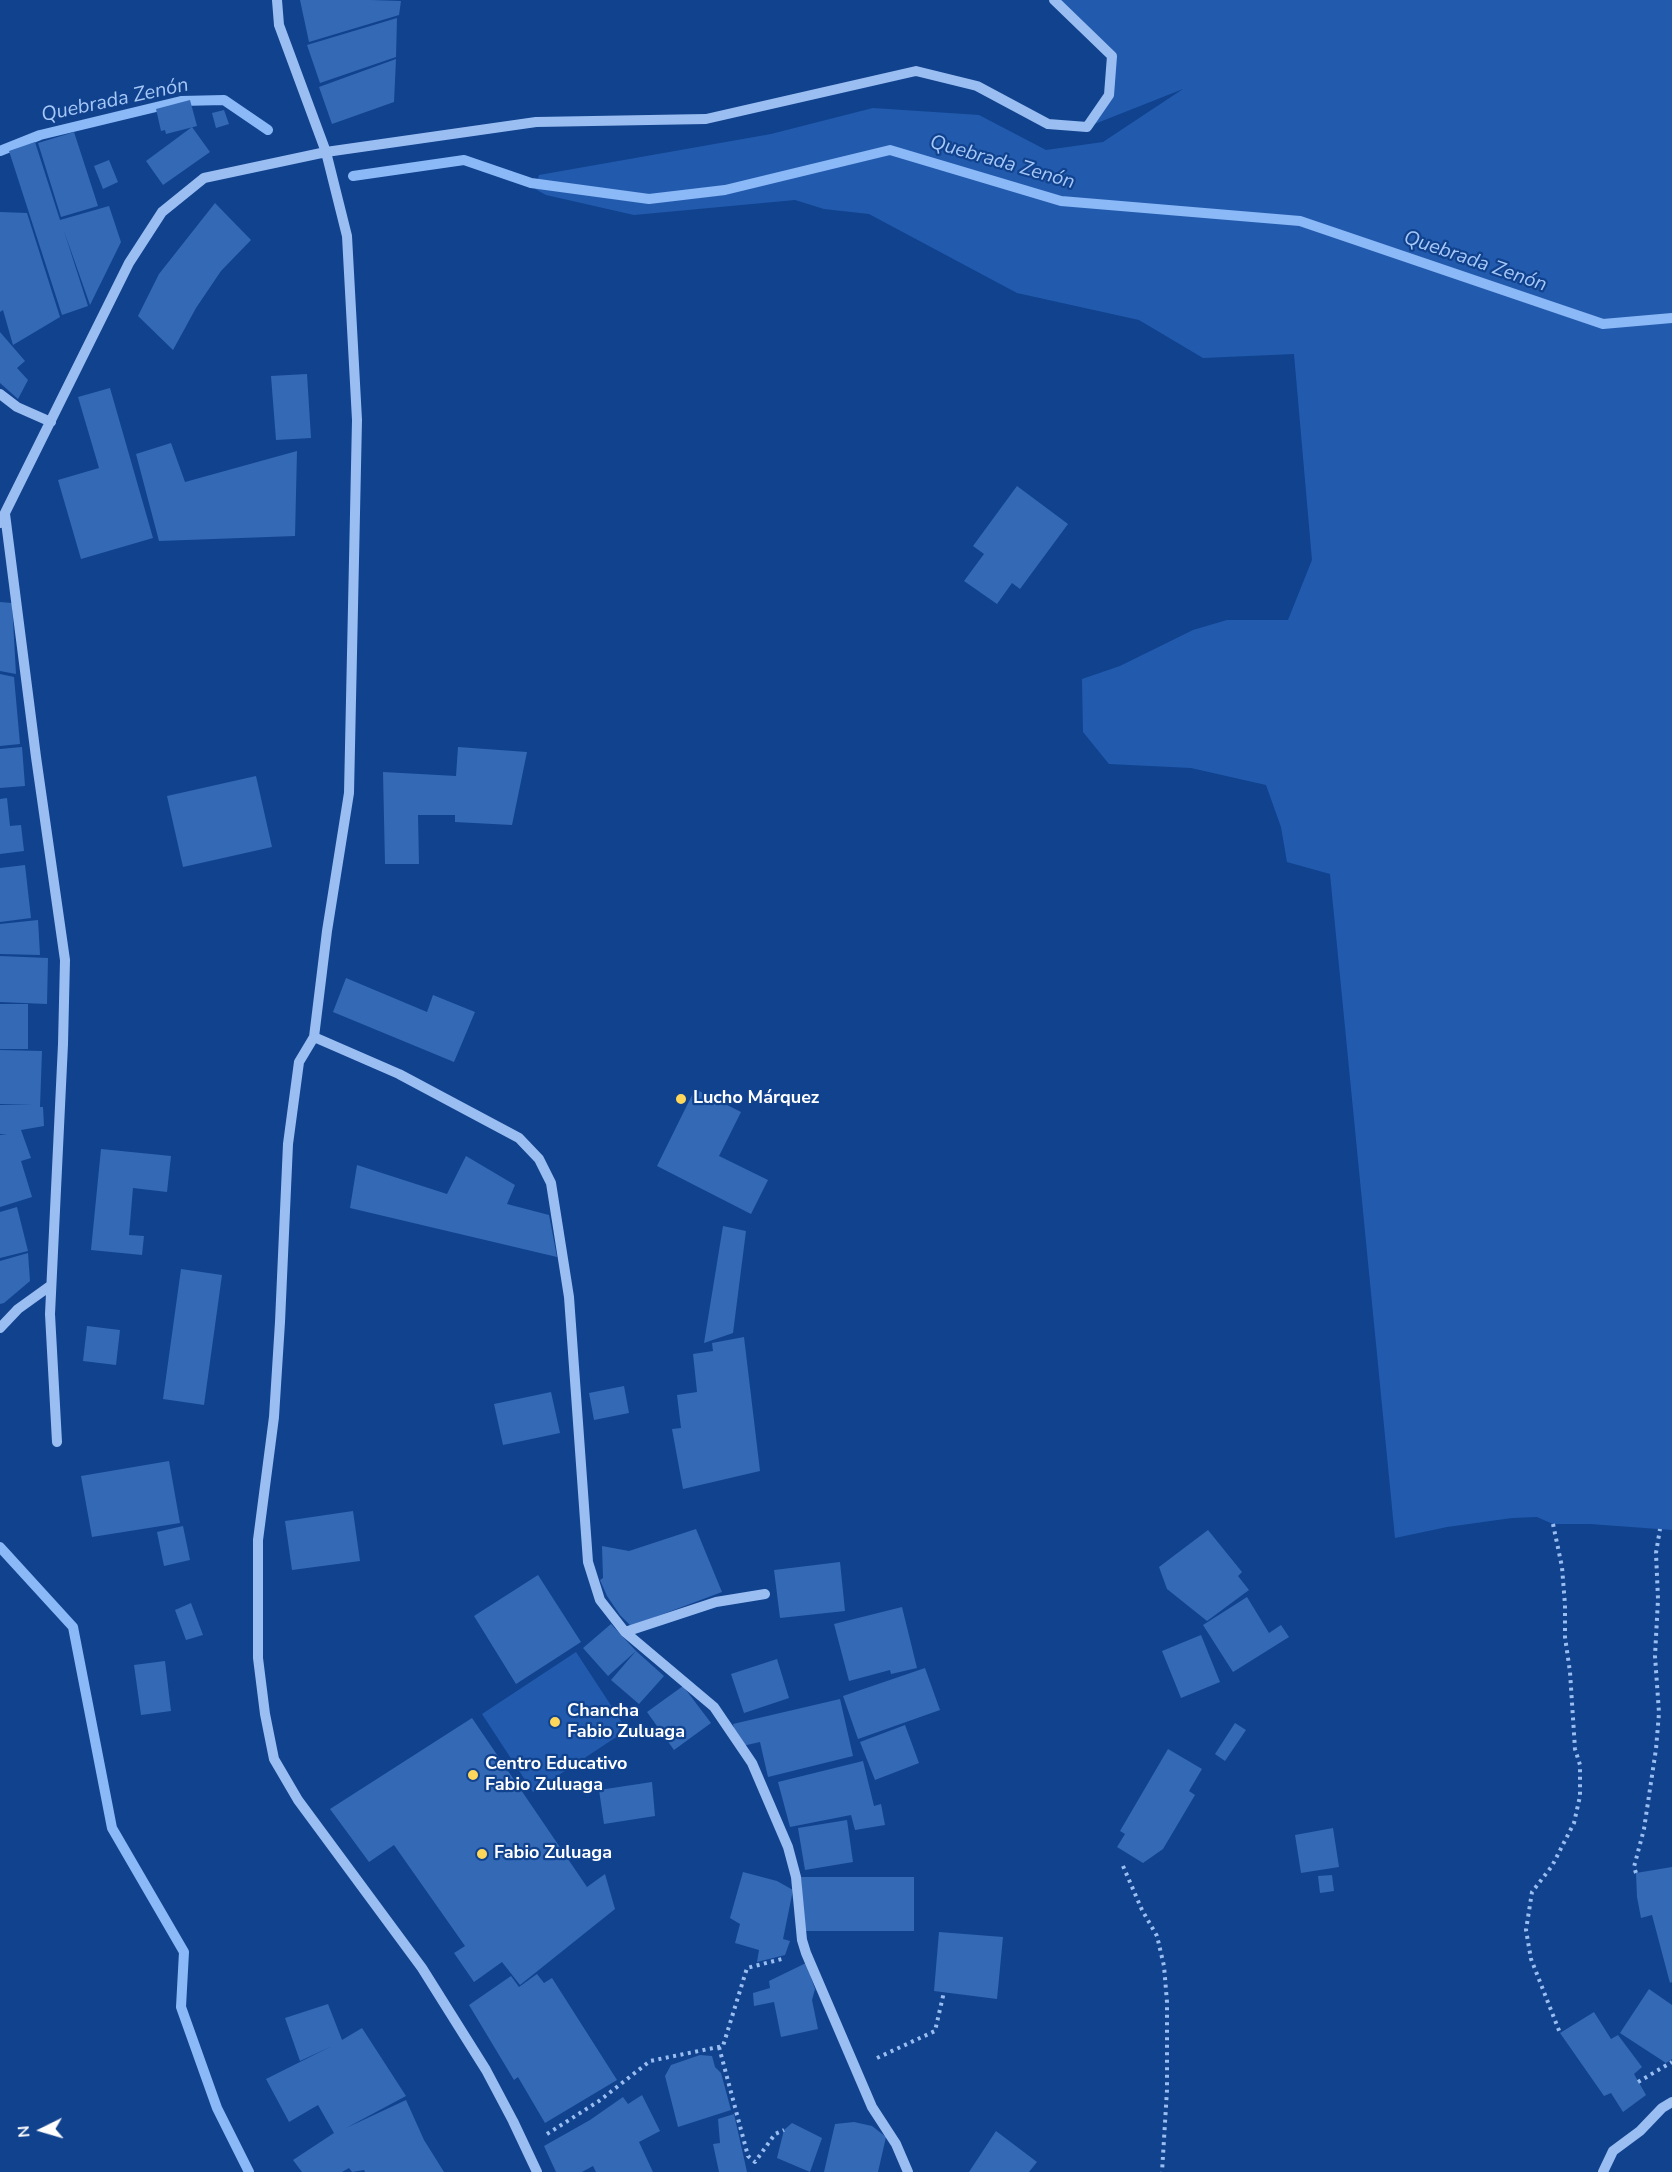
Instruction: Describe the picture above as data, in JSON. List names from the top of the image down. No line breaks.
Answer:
{"water":["Quebrada Zenón"],"places":["Lucho Márquez","Chancha Fabio Zuluaga","Centro Educativo Fabio Zuluaga","Fabio Zuluaga"],"north":"left"}
